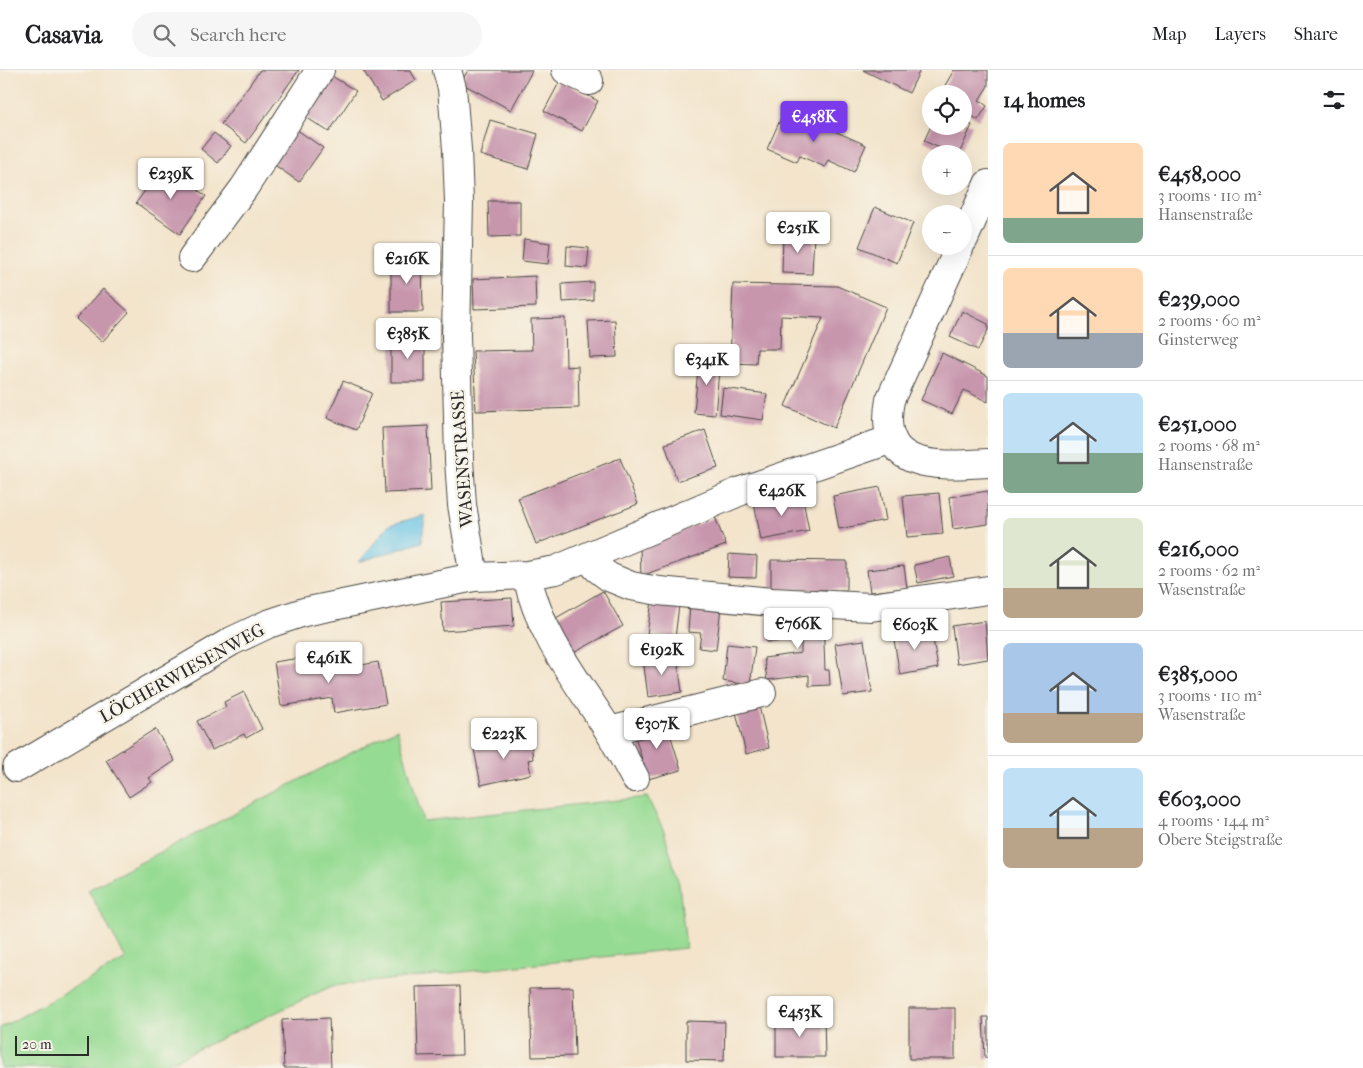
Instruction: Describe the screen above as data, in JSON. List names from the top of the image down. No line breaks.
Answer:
{"streets":{"street":["WASENSTRASSE","LÖCHERWIESENWEG"]},"crossings":[["WASENSTRASSE","LÖCHERWIESENWEG"]],"scale_bar":"20 m","page":{"header":"Casavia","search":"Search here","nav":["Map","Layers","Share"],"heading":"14 homes","map_buttons":["+","−"],"price":["€458K","€239K","€251K","€216K","€385K","€341K","€426K","€766K","€603K","€192K","€461K","€307K","€223K","€453K"],"list":[{"name":"€458,000","note":"3 rooms · 110 m² · Hansenstraße"},{"name":"€239,000","note":"2 rooms · 60 m² · Ginsterweg"},{"name":"€251,000","note":"2 rooms · 68 m² · Hansenstraße"},{"name":"€216,000","note":"2 rooms · 62 m² · Wasenstraße"},{"name":"€385,000","note":"3 rooms · 110 m² · Wasenstraße"},{"name":"€603,000","note":"4 rooms · 144 m² · Obere Steigstraße"}],"scale":"20 m"}}
